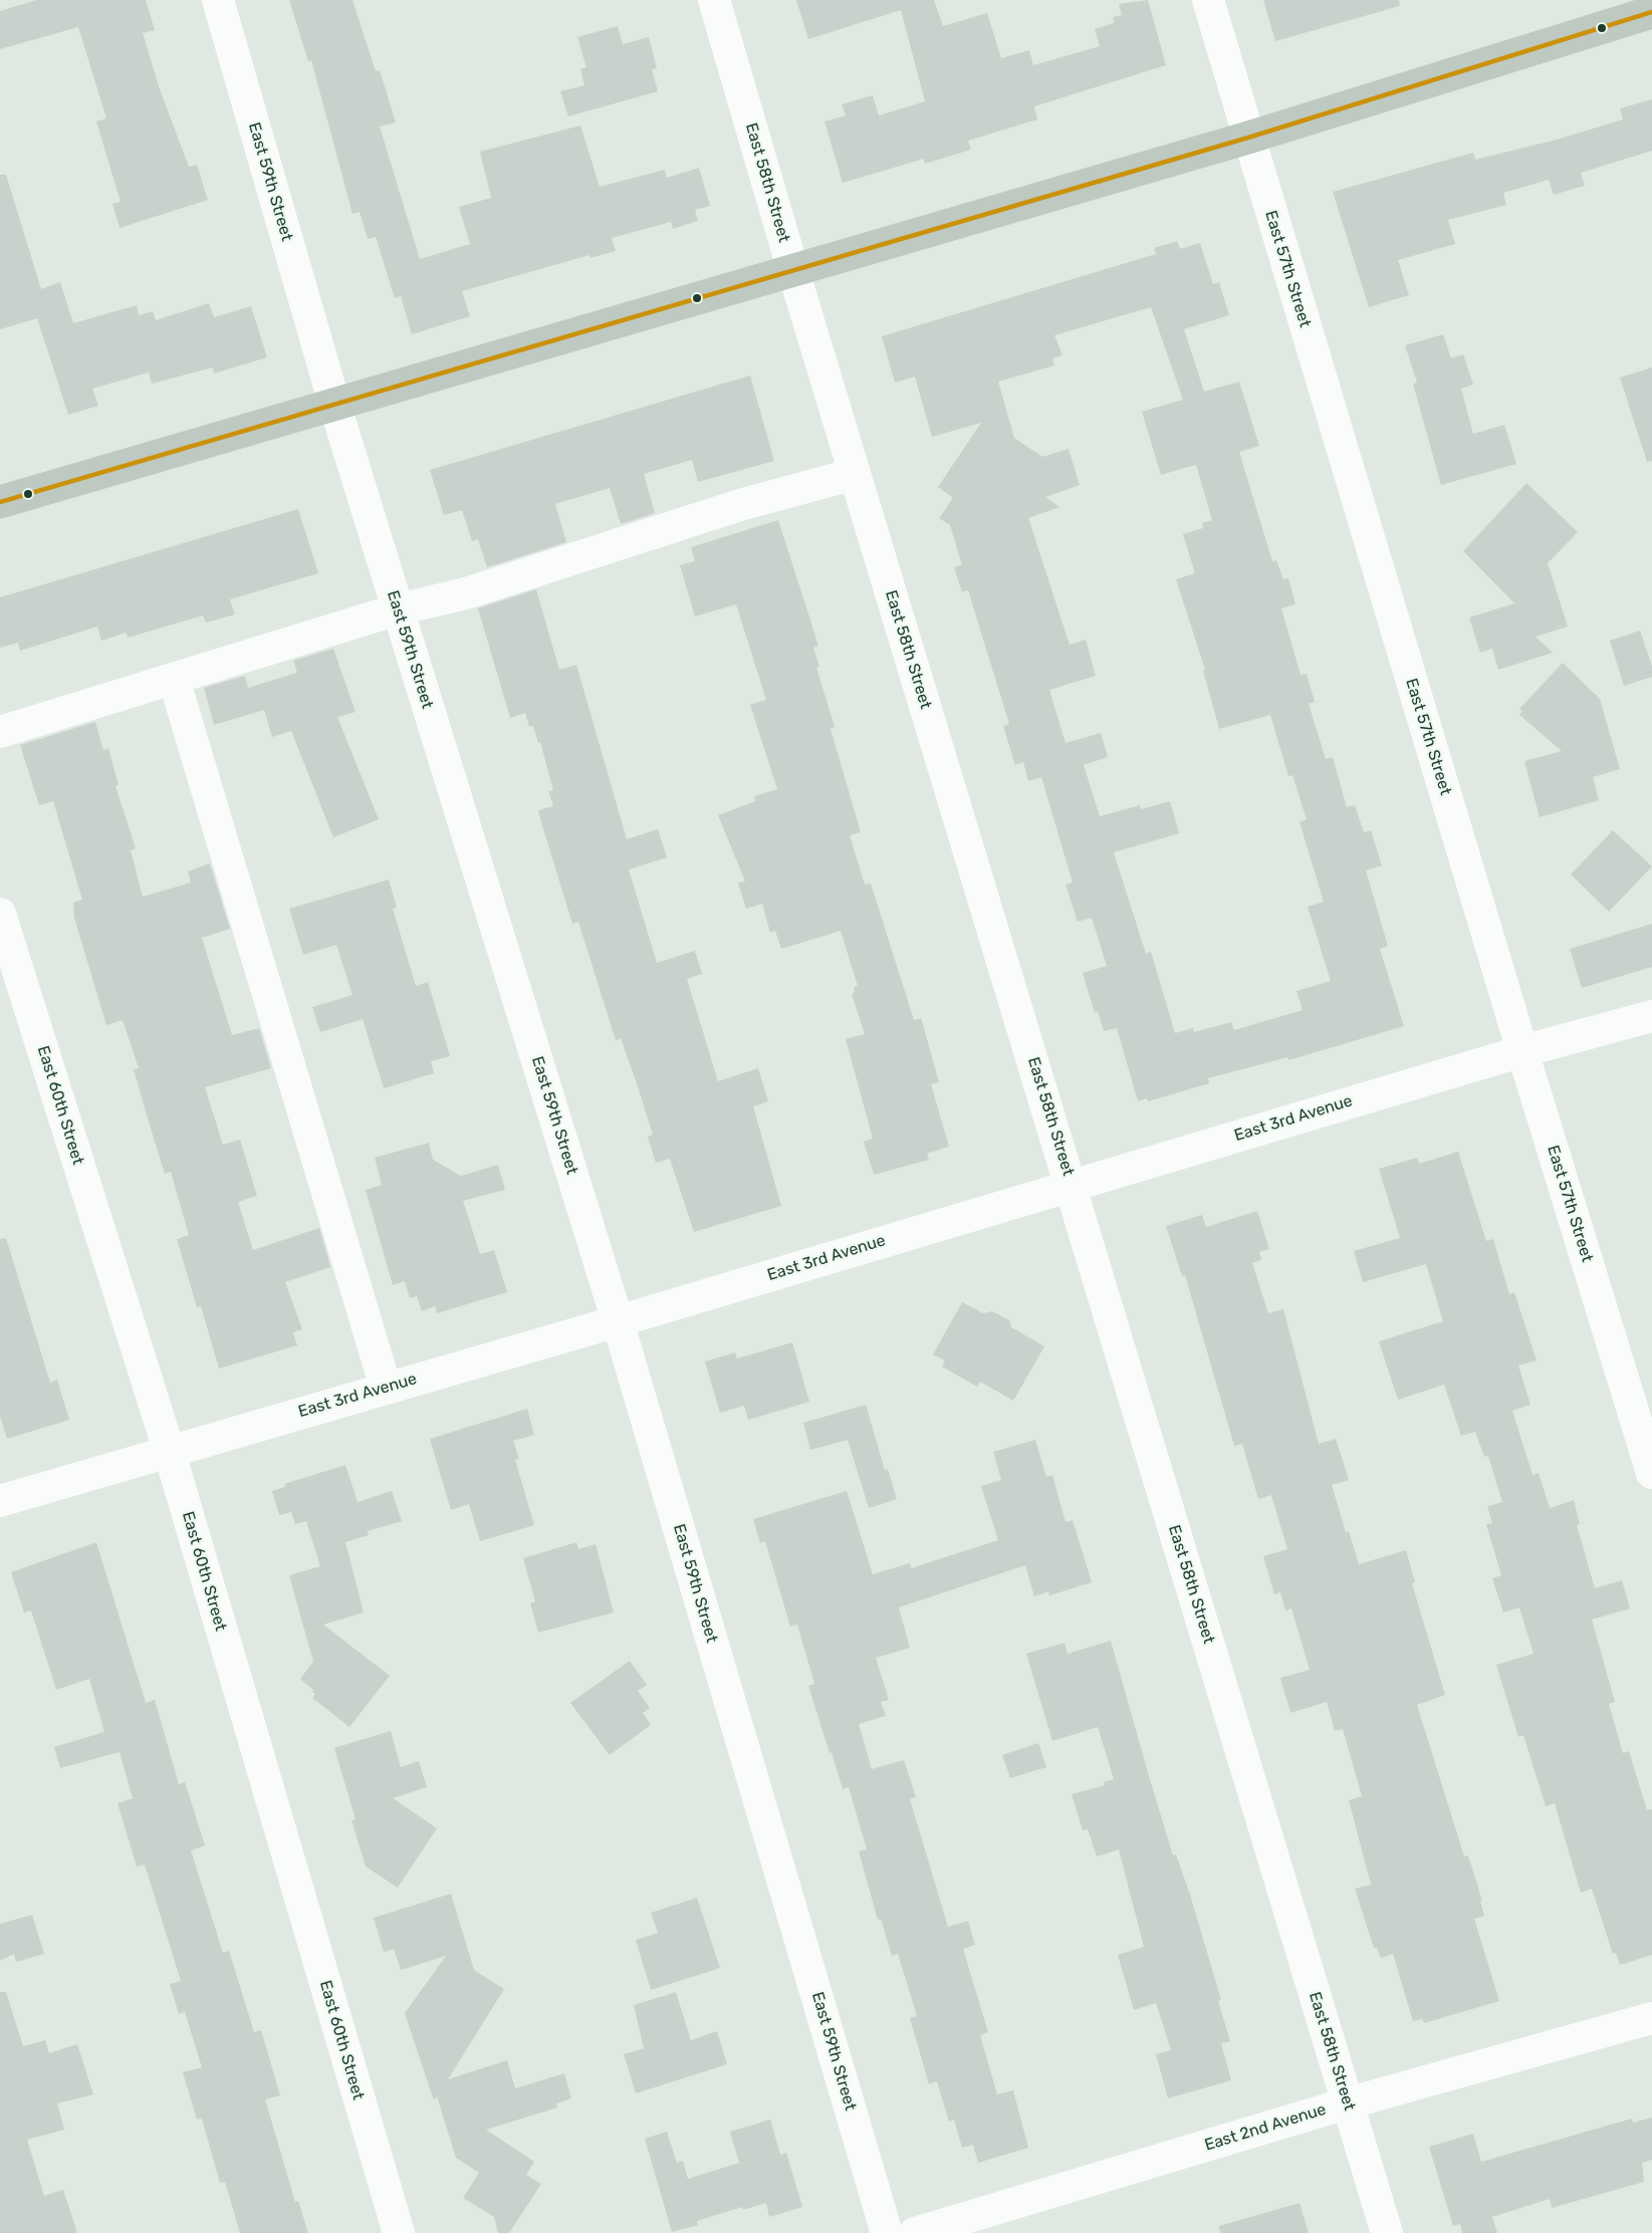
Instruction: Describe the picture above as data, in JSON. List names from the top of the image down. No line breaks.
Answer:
{"streets":{"street":["East 59th Street","East 58th Street","East 57th Street","East 60th Street","East 3rd Avenue","East 2nd Avenue"]},"crossings":[["East 59th Street","East 3rd Avenue"],["East 58th Street","East 3rd Avenue"],["East 58th Street","East 2nd Avenue"],["East 57th Street","East 3rd Avenue"],["East 60th Street","East 3rd Avenue"]]}
